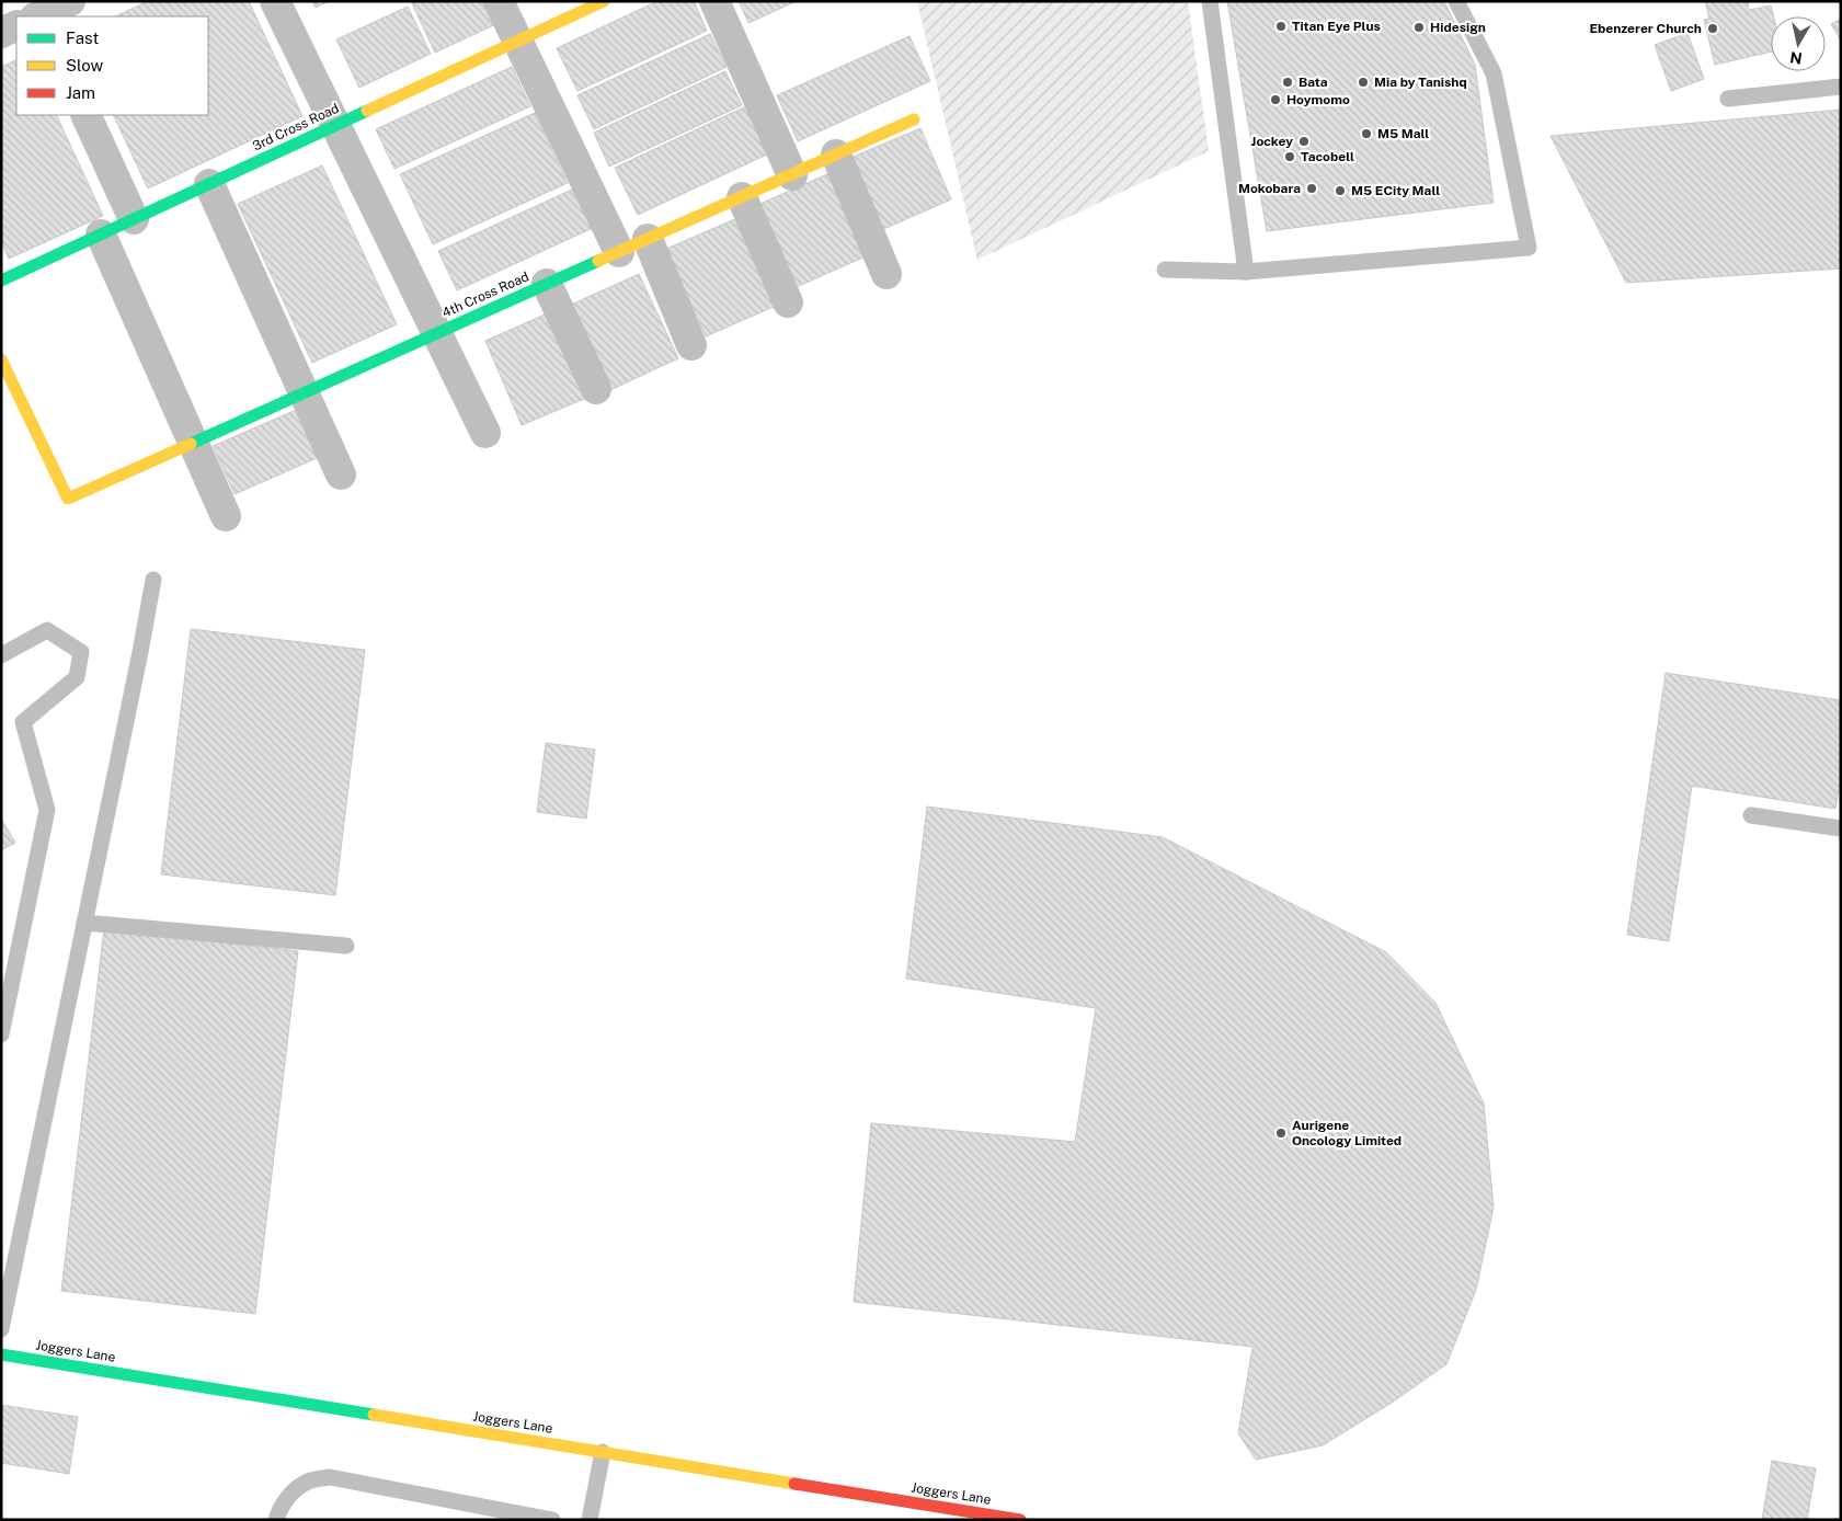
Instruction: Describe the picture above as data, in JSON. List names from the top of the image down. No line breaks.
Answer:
{"streets":{"street":["3rd Cross Road","4th Cross Road","Joggers Lane"]},"places":["Titan Eye Plus","Hidesign","Ebenzerer Church","Bata","Mia by Tanishq","Hoymomo","M5 Mall","Jockey","Tacobell","Mokobara","M5 ECity Mall","Aurigene Oncology Limited"],"legend":["Fast","Slow","Jam"],"north":"bottom"}
